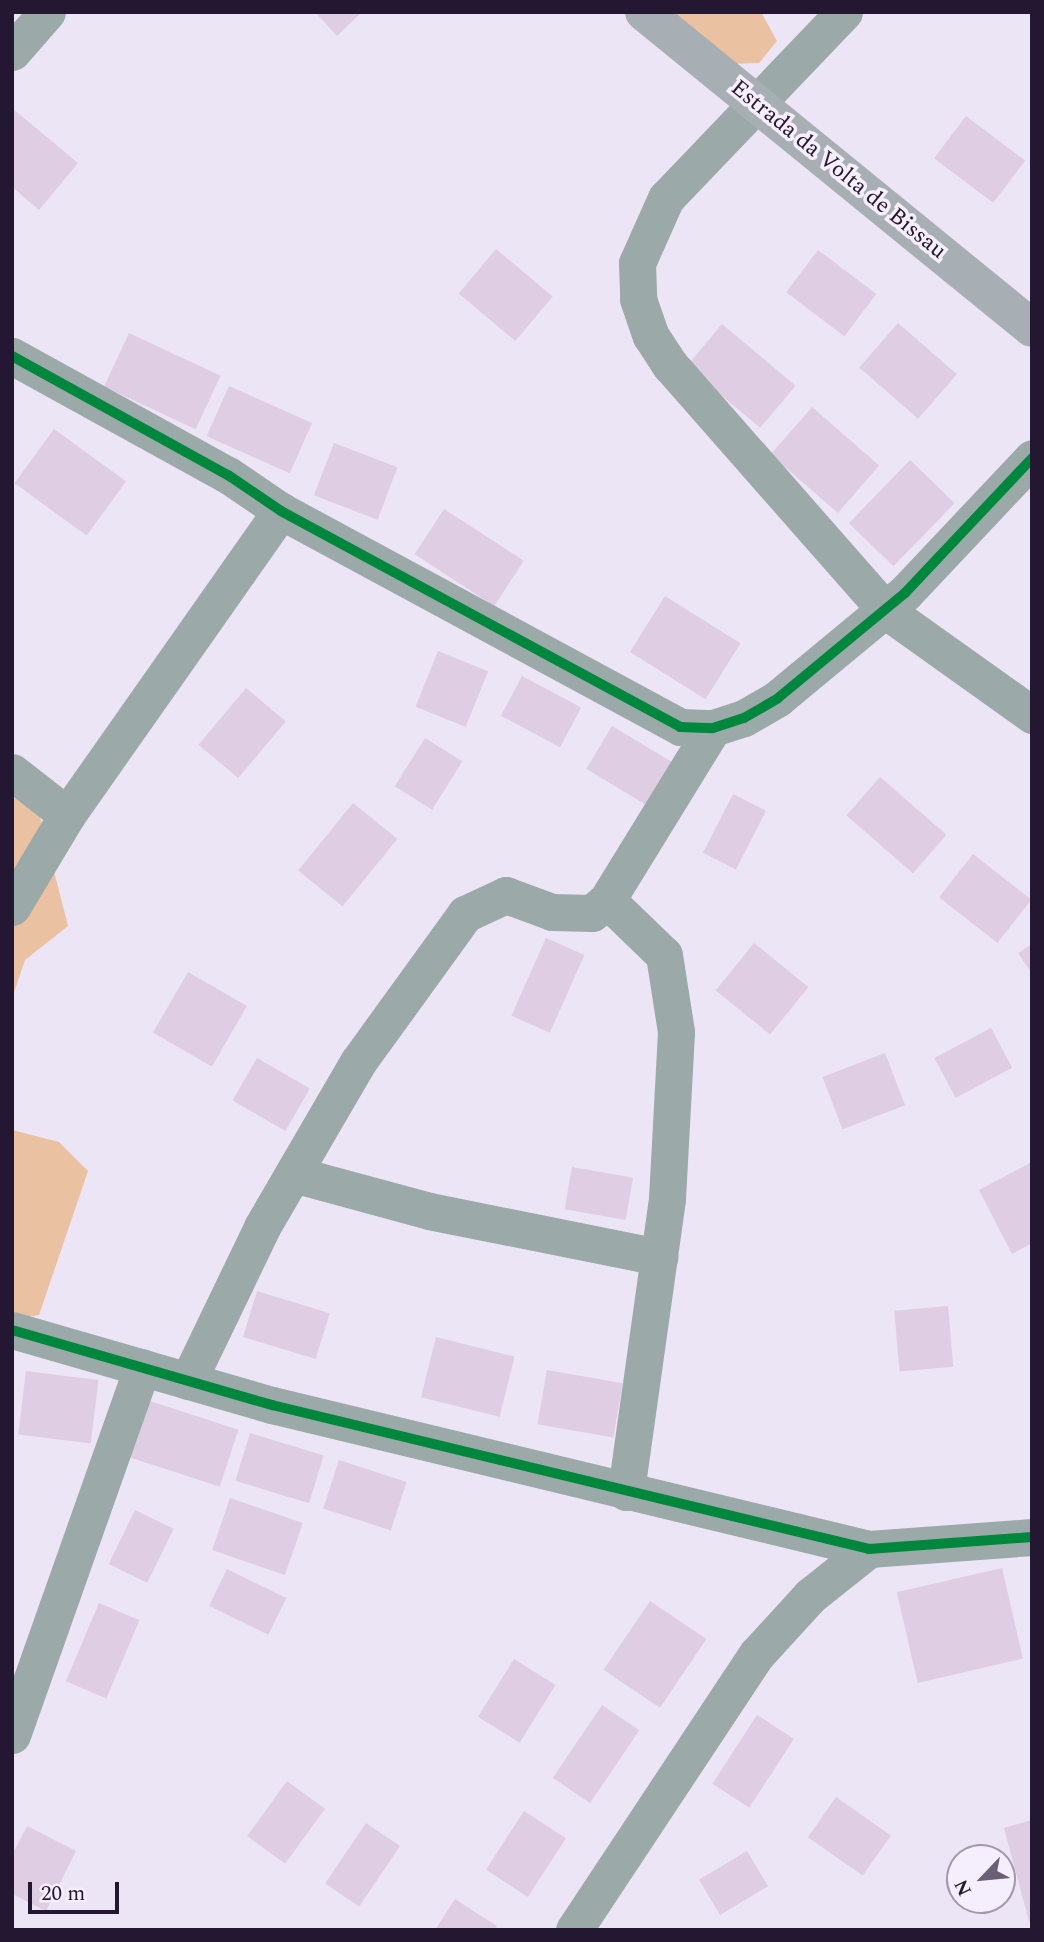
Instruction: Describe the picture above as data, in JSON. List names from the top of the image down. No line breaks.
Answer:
{"streets":{"main road":["Estrada da Volta de Bissau"]},"scale_bar":"20 m","north":"bottom left"}
